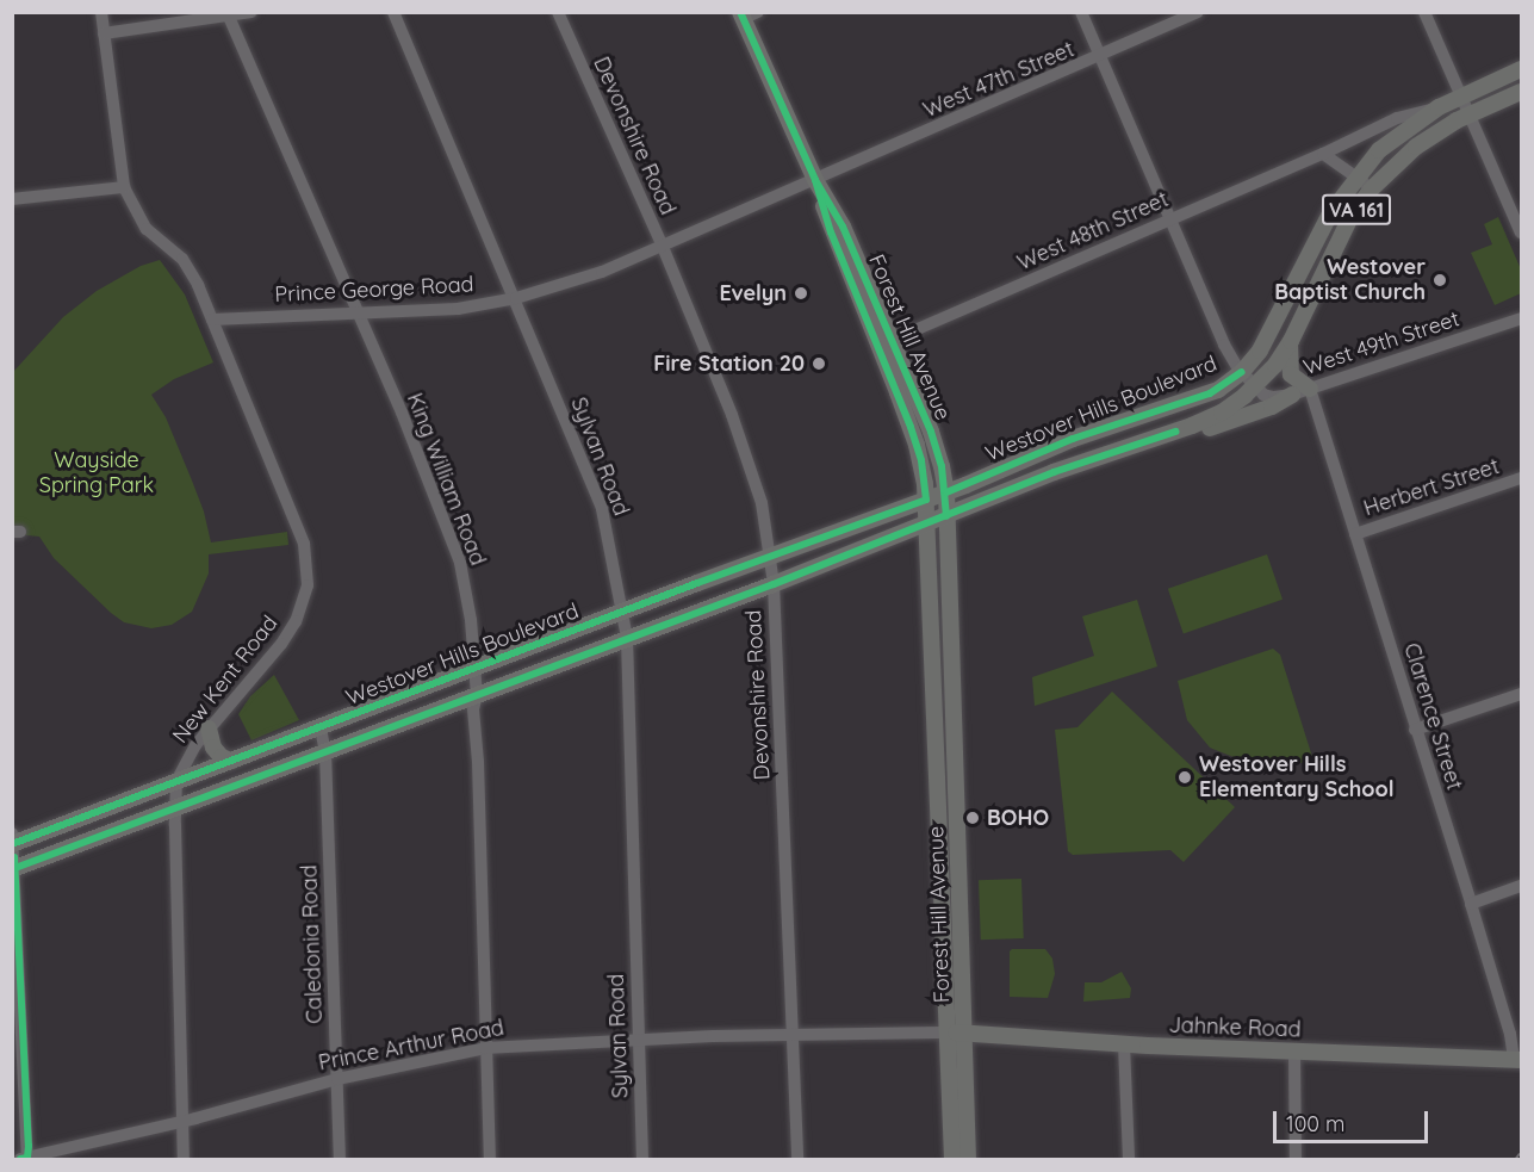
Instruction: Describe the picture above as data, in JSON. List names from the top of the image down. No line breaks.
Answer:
{"streets":{"main road":["VA 161","Forest Hill Avenue","Westover Hills Boulevard","Jahnke Road"],"street":["West 47th Street","Devonshire Road","West 48th Street","Prince George Road","West 49th Street","Sylvan Road","King William Road","Herbert Street","New Kent Road","Clarence Street","Caledonia Road","Prince Arthur Road"]},"crossings":[["West 47th Street","Prince George Road"],["West 47th Street","Forest Hill Avenue"],["Devonshire Road","Prince George Road"],["Devonshire Road","Westover Hills Boulevard"],["Devonshire Road","Prince Arthur Road"],["West 48th Street","Forest Hill Avenue"],["West 48th Street","Westover Hills Boulevard"],["Prince George Road","Forest Hill Avenue"],["Prince George Road","Sylvan Road"],["Prince George Road","King William Road"],["Prince George Road","New Kent Road"],["Forest Hill Avenue","Westover Hills Boulevard"],["Forest Hill Avenue","Jahnke Road"],["Forest Hill Avenue","Prince Arthur Road"],["West 49th Street","Westover Hills Boulevard"],["West 49th Street","Clarence Street"],["Westover Hills Boulevard","Sylvan Road"],["Westover Hills Boulevard","King William Road"],["Westover Hills Boulevard","New Kent Road"],["Westover Hills Boulevard","Caledonia Road"],["Sylvan Road","Prince Arthur Road"],["King William Road","Prince Arthur Road"],["Herbert Street","Clarence Street"],["New Kent Road","Prince Arthur Road"],["Clarence Street","Jahnke Road"],["Caledonia Road","Prince Arthur Road"],["Jahnke Road","Prince Arthur Road"]],"parks":["Wayside Spring Park"],"places":["Westover Baptist Church","Evelyn","Fire Station 20","Westover Hills Elementary School","BOHO"],"scale_bar":"100 m"}
